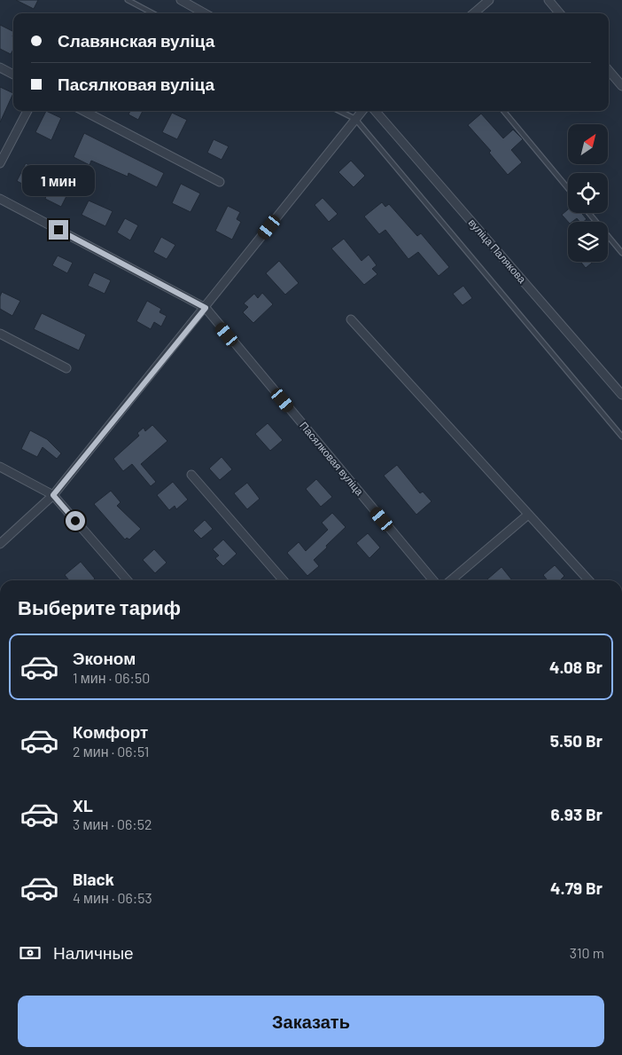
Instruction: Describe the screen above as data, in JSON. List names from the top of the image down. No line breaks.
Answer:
{"streets":{"street":["вуліца Палякова","Пасялковая вуліца"]},"north":"top right","page":{"banner":["Славянская вуліца","Пасялковая вуліца"],"bubble":"1 мин","heading":"Выберите тариф","list":[{"name":"Эконом","note":"1 мин · 06:50","value":"4.08 Br"},{"name":"Комфорт","note":"2 мин · 06:51","value":"5.50 Br"},{"name":"XL","note":"3 мин · 06:52","value":"6.93 Br"},{"name":"Black","note":"4 мин · 06:53","value":"4.79 Br"}],"pay":["Наличные","310 m"],"buttons":"Заказать"}}
